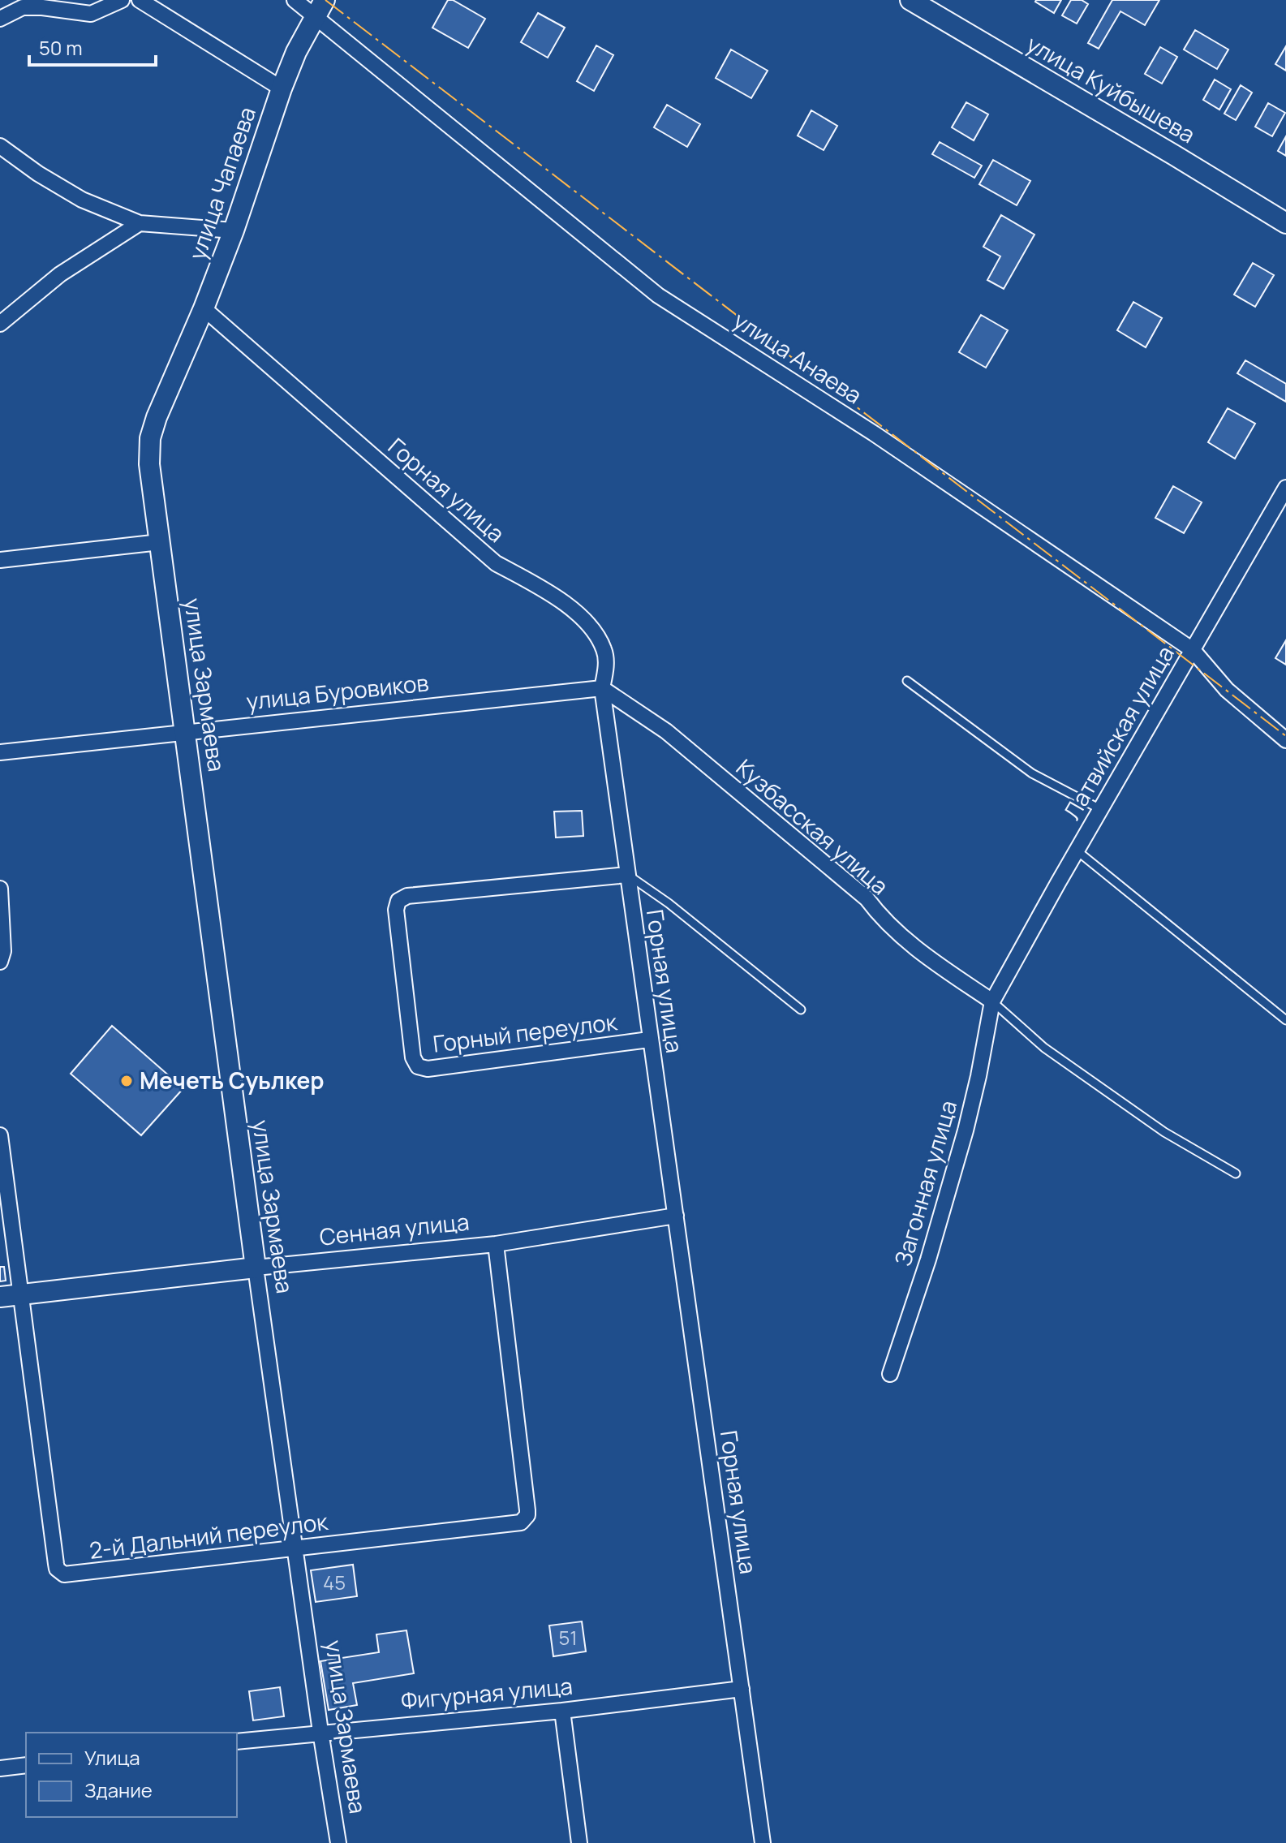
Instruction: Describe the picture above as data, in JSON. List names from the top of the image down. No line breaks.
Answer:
{"streets":{"street":["улица Куйбышева","улица Чапаева","улица Анаева","Горная улица","улица Зармаева","улица Буровиков","Латвийская улица","Кузбасская улица","Горный переулок","Загонная улица","Сенная улица","2-й Дальний переулок","Фигурная улица"]},"crossings":[["улица Чапаева","улица Анаева"],["улица Чапаева","Горная улица"],["улица Чапаева","улица Зармаева"],["улица Анаева","Латвийская улица"],["Горная улица","улица Буровиков"],["Горная улица","Кузбасская улица"],["Горная улица","Горный переулок"],["Горная улица","Сенная улица"],["Горная улица","Фигурная улица"],["улица Зармаева","улица Буровиков"],["улица Зармаева","Сенная улица"],["улица Зармаева","2-й Дальний переулок"],["улица Зармаева","Фигурная улица"],["улица Буровиков","Кузбасская улица"],["Латвийская улица","Кузбасская улица"],["Латвийская улица","Загонная улица"],["Кузбасская улица","Загонная улица"],["Сенная улица","2-й Дальний переулок"]],"places":["Мечеть Суьлкер"],"house_numbers":["45","51"],"legend":["Улица","Здание"],"scale_bar":"50 m"}
